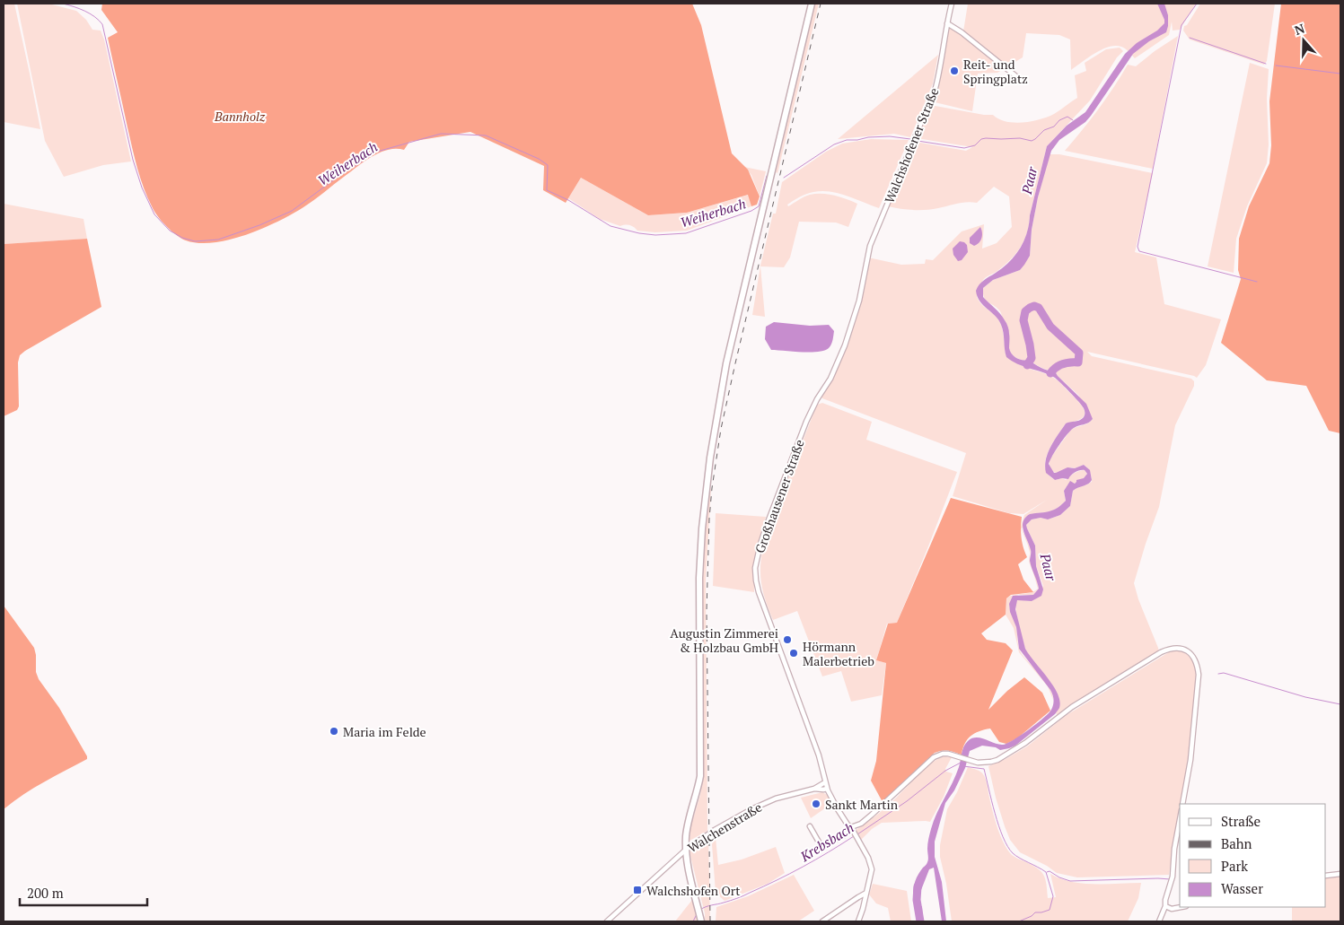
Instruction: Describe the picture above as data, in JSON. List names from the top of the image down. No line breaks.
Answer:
{"streets":{"street":["Walchshofener Straße","Großhausener Straße","Walchenstraße"]},"crossings":[["Walchshofener Straße","Großhausener Straße"],["Großhausener Straße","Walchenstraße"]],"water":["Weiherbach","Paar","Krebsbach"],"parks":["Bannholz"],"places":{"other":["Reit- und Springplatz","Augustin Zimmerei & Holzbau GmbH","Hörmann Malerbetrieb","Maria im Felde","Sankt Martin"],"transit":["Walchshofen Ort"]},"legend":["Straße","Bahn","Park","Wasser"],"scale_bar":"200 m","north":"top"}
